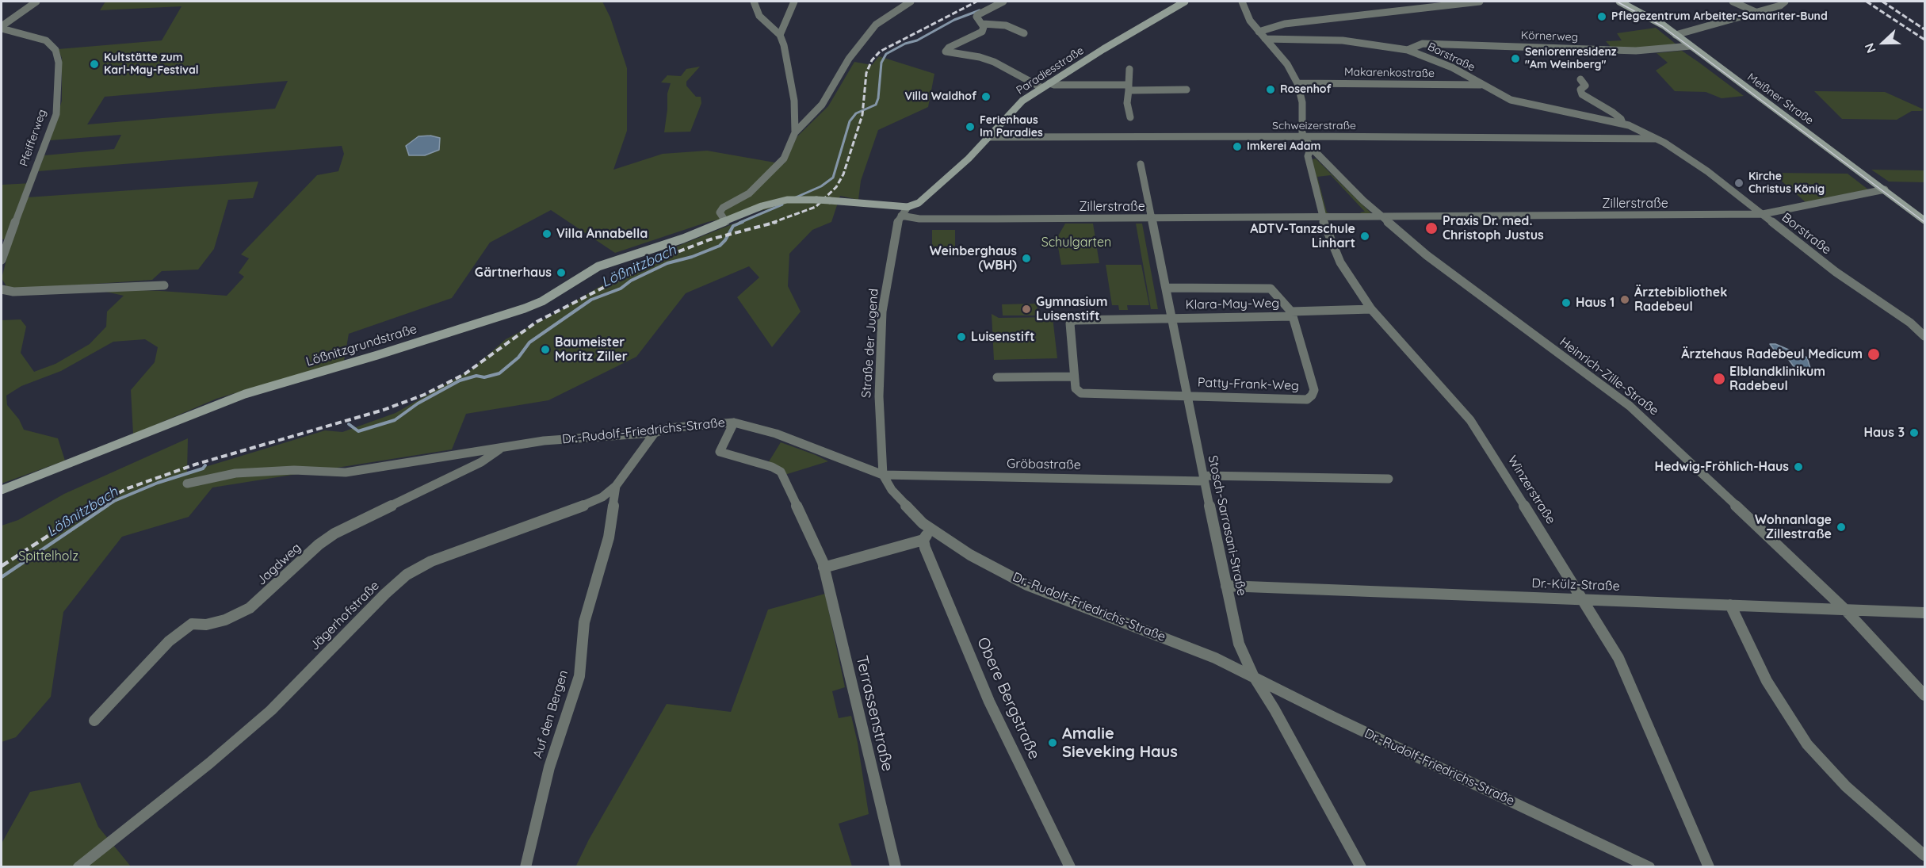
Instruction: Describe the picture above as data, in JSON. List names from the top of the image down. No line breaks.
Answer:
{"streets":{"street":["Körnerweg","Borstraße","Paradiesstraße","Makarenkostraße","Meißner Straße","Schweizerstraße","Pfeifferweg","Zillerstraße","Klara-May-Weg","Straße der Jugend","Lößnitzgrundstraße","Heinrich-Zille-Straße","Patty-Frank-Weg","Dr.-Rudolf-Friedrichs-Straße","Gröbastraße","Winzerstraße","Stosch-Sarrasani-Straße","Jagdweg","Dr.-Külz-Straße","Jägerhofstraße","Obere Bergstraße","Terrassenstraße","Auf den Bergen"]},"crossings":[["Körnerweg","Borstraße"],["Körnerweg","Meißner Straße"],["Borstraße","Makarenkostraße"],["Borstraße","Schweizerstraße"],["Borstraße","Zillerstraße"],["Paradiesstraße","Schweizerstraße"],["Paradiesstraße","Zillerstraße"],["Paradiesstraße","Straße der Jugend"],["Paradiesstraße","Lößnitzgrundstraße"],["Meißner Straße","Zillerstraße"],["Schweizerstraße","Heinrich-Zille-Straße"],["Zillerstraße","Straße der Jugend"],["Zillerstraße","Heinrich-Zille-Straße"],["Zillerstraße","Winzerstraße"],["Zillerstraße","Stosch-Sarrasani-Straße"],["Klara-May-Weg","Patty-Frank-Weg"],["Klara-May-Weg","Winzerstraße"],["Klara-May-Weg","Stosch-Sarrasani-Straße"],["Straße der Jugend","Dr.-Rudolf-Friedrichs-Straße"],["Straße der Jugend","Gröbastraße"],["Heinrich-Zille-Straße","Winzerstraße"],["Heinrich-Zille-Straße","Dr.-Külz-Straße"],["Patty-Frank-Weg","Stosch-Sarrasani-Straße"],["Dr.-Rudolf-Friedrichs-Straße","Gröbastraße"],["Dr.-Rudolf-Friedrichs-Straße","Stosch-Sarrasani-Straße"],["Dr.-Rudolf-Friedrichs-Straße","Jagdweg"],["Dr.-Rudolf-Friedrichs-Straße","Jägerhofstraße"],["Dr.-Rudolf-Friedrichs-Straße","Obere Bergstraße"],["Dr.-Rudolf-Friedrichs-Straße","Terrassenstraße"],["Gröbastraße","Stosch-Sarrasani-Straße"],["Winzerstraße","Dr.-Külz-Straße"],["Stosch-Sarrasani-Straße","Dr.-Külz-Straße"],["Jägerhofstraße","Auf den Bergen"]],"water":["Lößnitzbach"],"parks":["Schulgarten","Spittelholz"],"places":["Pflegezentrum Arbeiter-Samariter-Bund","Seniorenresidenz \"Am Weinberg\"","Kultstätte zum Karl-May-Festival","Rosenhof","Villa Waldhof","Ferienhaus Im Paradies","Imkerei Adam","Kirche Christus König","Praxis Dr. med. Christoph Justus","Villa Annabella","ADTV-Tanzschule Linhart","Weinberghaus (WBH)","Gärtnerhaus","Ärztebibliothek Radebeul","Haus 1","Gymnasium Luisenstift","Luisenstift","Baumeister Moritz Ziller","Ärztehaus Radebeul Medicum","Elblandklinikum Radebeul","Haus 3","Hedwig-Fröhlich-Haus","Wohnanlage Zillestraße","Amalie Sieveking Haus"],"north":"left"}
